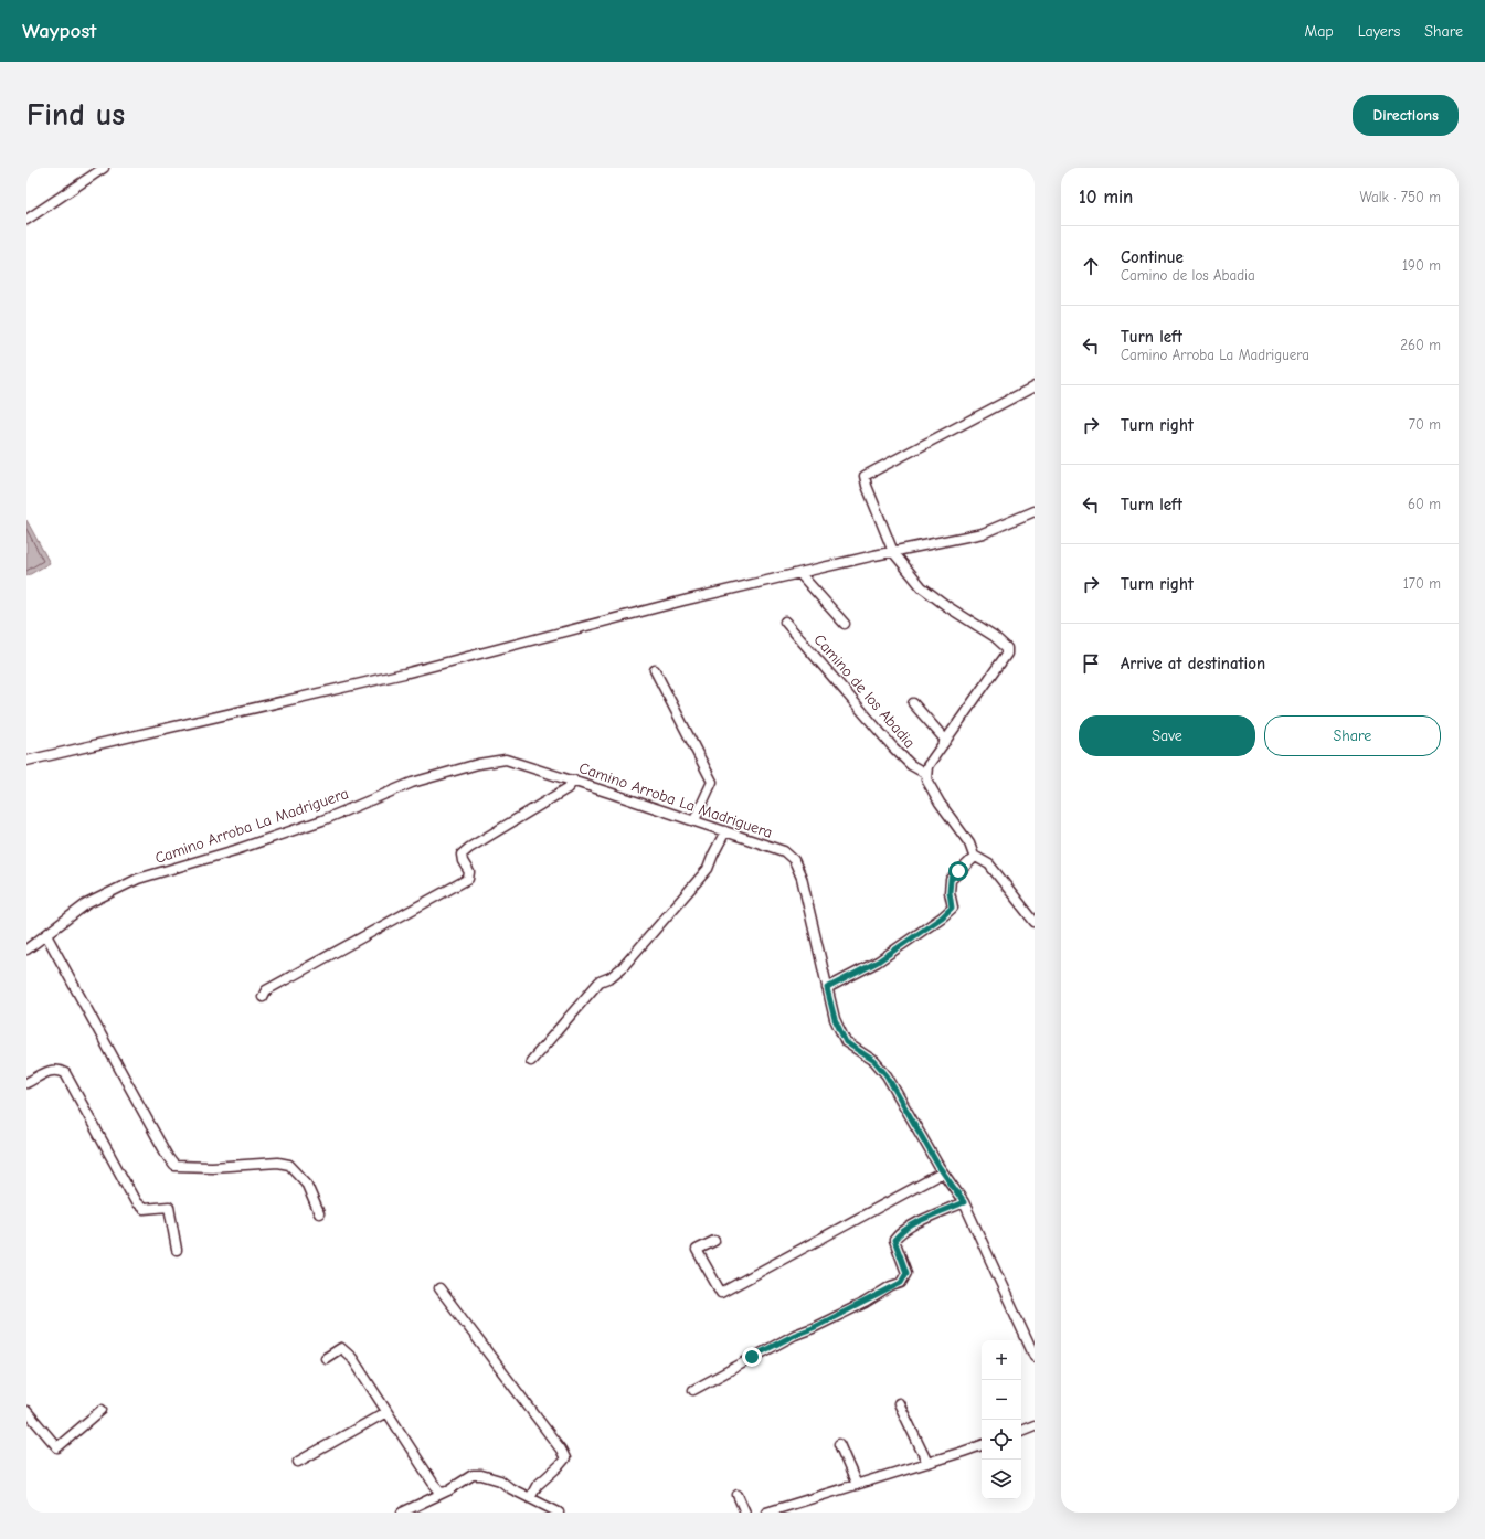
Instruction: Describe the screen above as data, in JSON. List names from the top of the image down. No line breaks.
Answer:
{"streets":{"street":["Camino de los Abadia","Camino Arroba La Madriguera"]},"page":{"header":"Waypost","nav":["Map","Layers","Share"],"buttons":["Directions",["Save","Share"]],"title":"Find us","heading":["10 min","Walk · 750 m"],"list":[["Continue","Camino de los Abadia","190 m"],["Turn left","Camino Arroba La Madriguera","260 m"],["Turn right","70 m"],["Turn left","60 m"],["Turn right","170 m"],"Arrive at destination"],"map_buttons":["+","−"]}}
